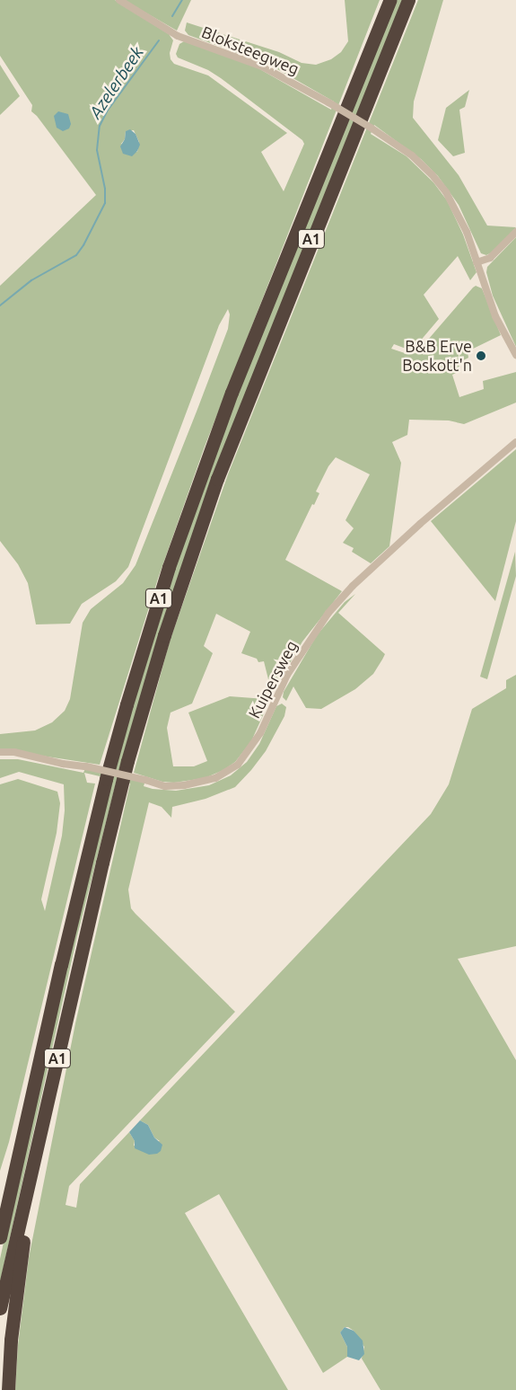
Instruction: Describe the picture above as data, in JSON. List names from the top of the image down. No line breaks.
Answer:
{"streets":{"highway":["A1"],"street":["Bloksteegweg","Kuipersweg"]},"water":["Azelerbeek"],"places":["B&B Erve Boskott'n"]}
